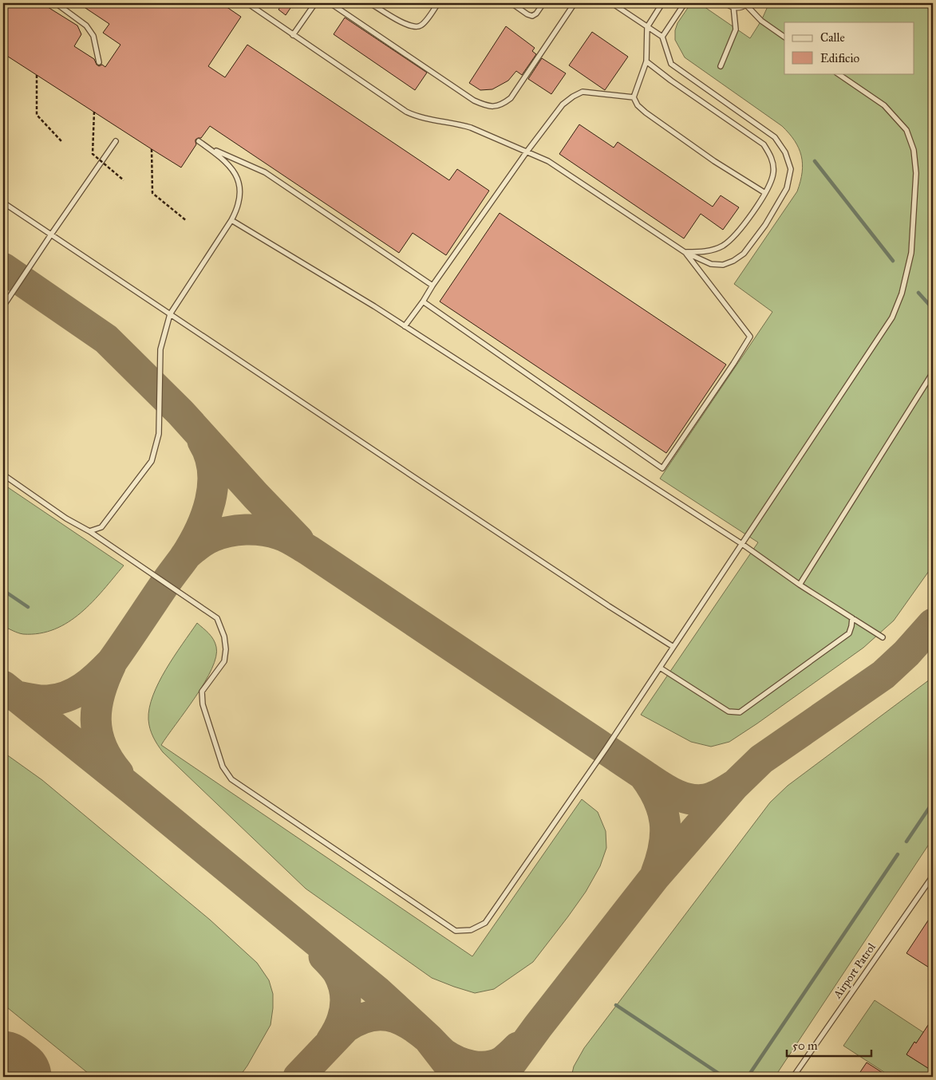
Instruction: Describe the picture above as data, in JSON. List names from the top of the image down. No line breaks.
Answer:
{"streets":{"lane":["Airport Patrol"]},"legend":["Calle","Edificio"],"scale_bar":"50 m"}
